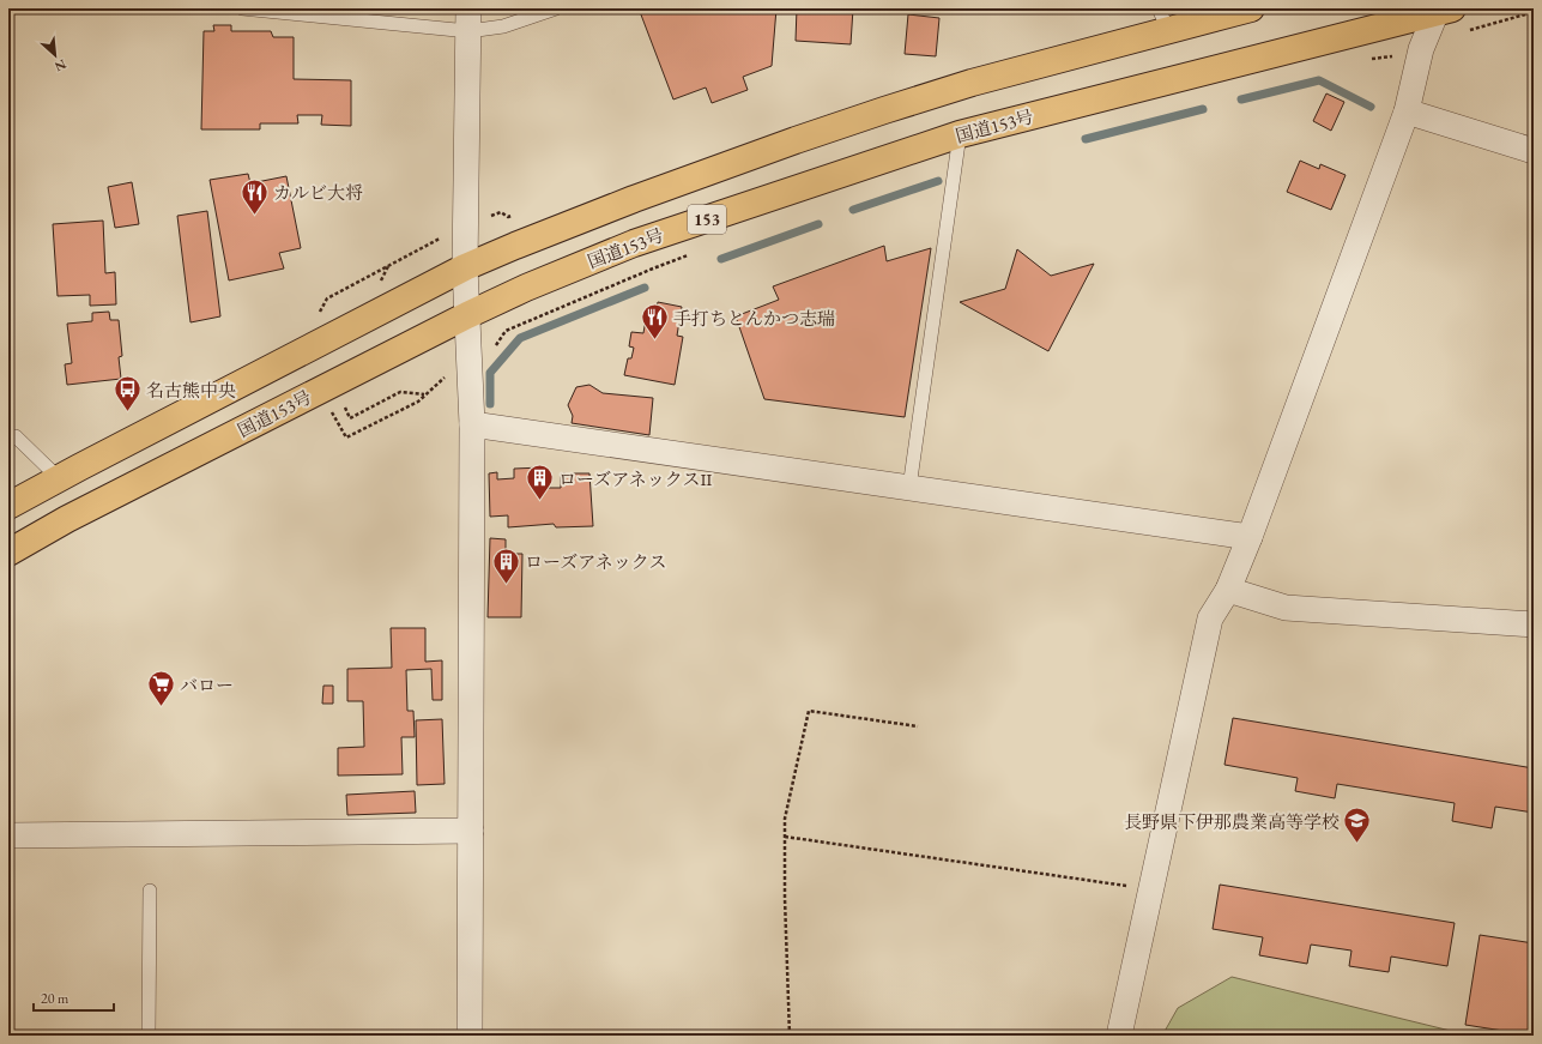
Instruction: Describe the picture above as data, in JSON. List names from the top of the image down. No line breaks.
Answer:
{"streets":{"highway":["国道153号","153"]},"places":{"restaurant":["カルビ大将","手打ちとんかつ志瑞"],"bus stop":["名古熊中央"],"building":["ローズアネックスⅡ","ローズアネックス"],"supermarket":["バロー"],"school or university":["長野県下伊那農業高等学校"]},"scale_bar":"20 m","north":"bottom right"}
